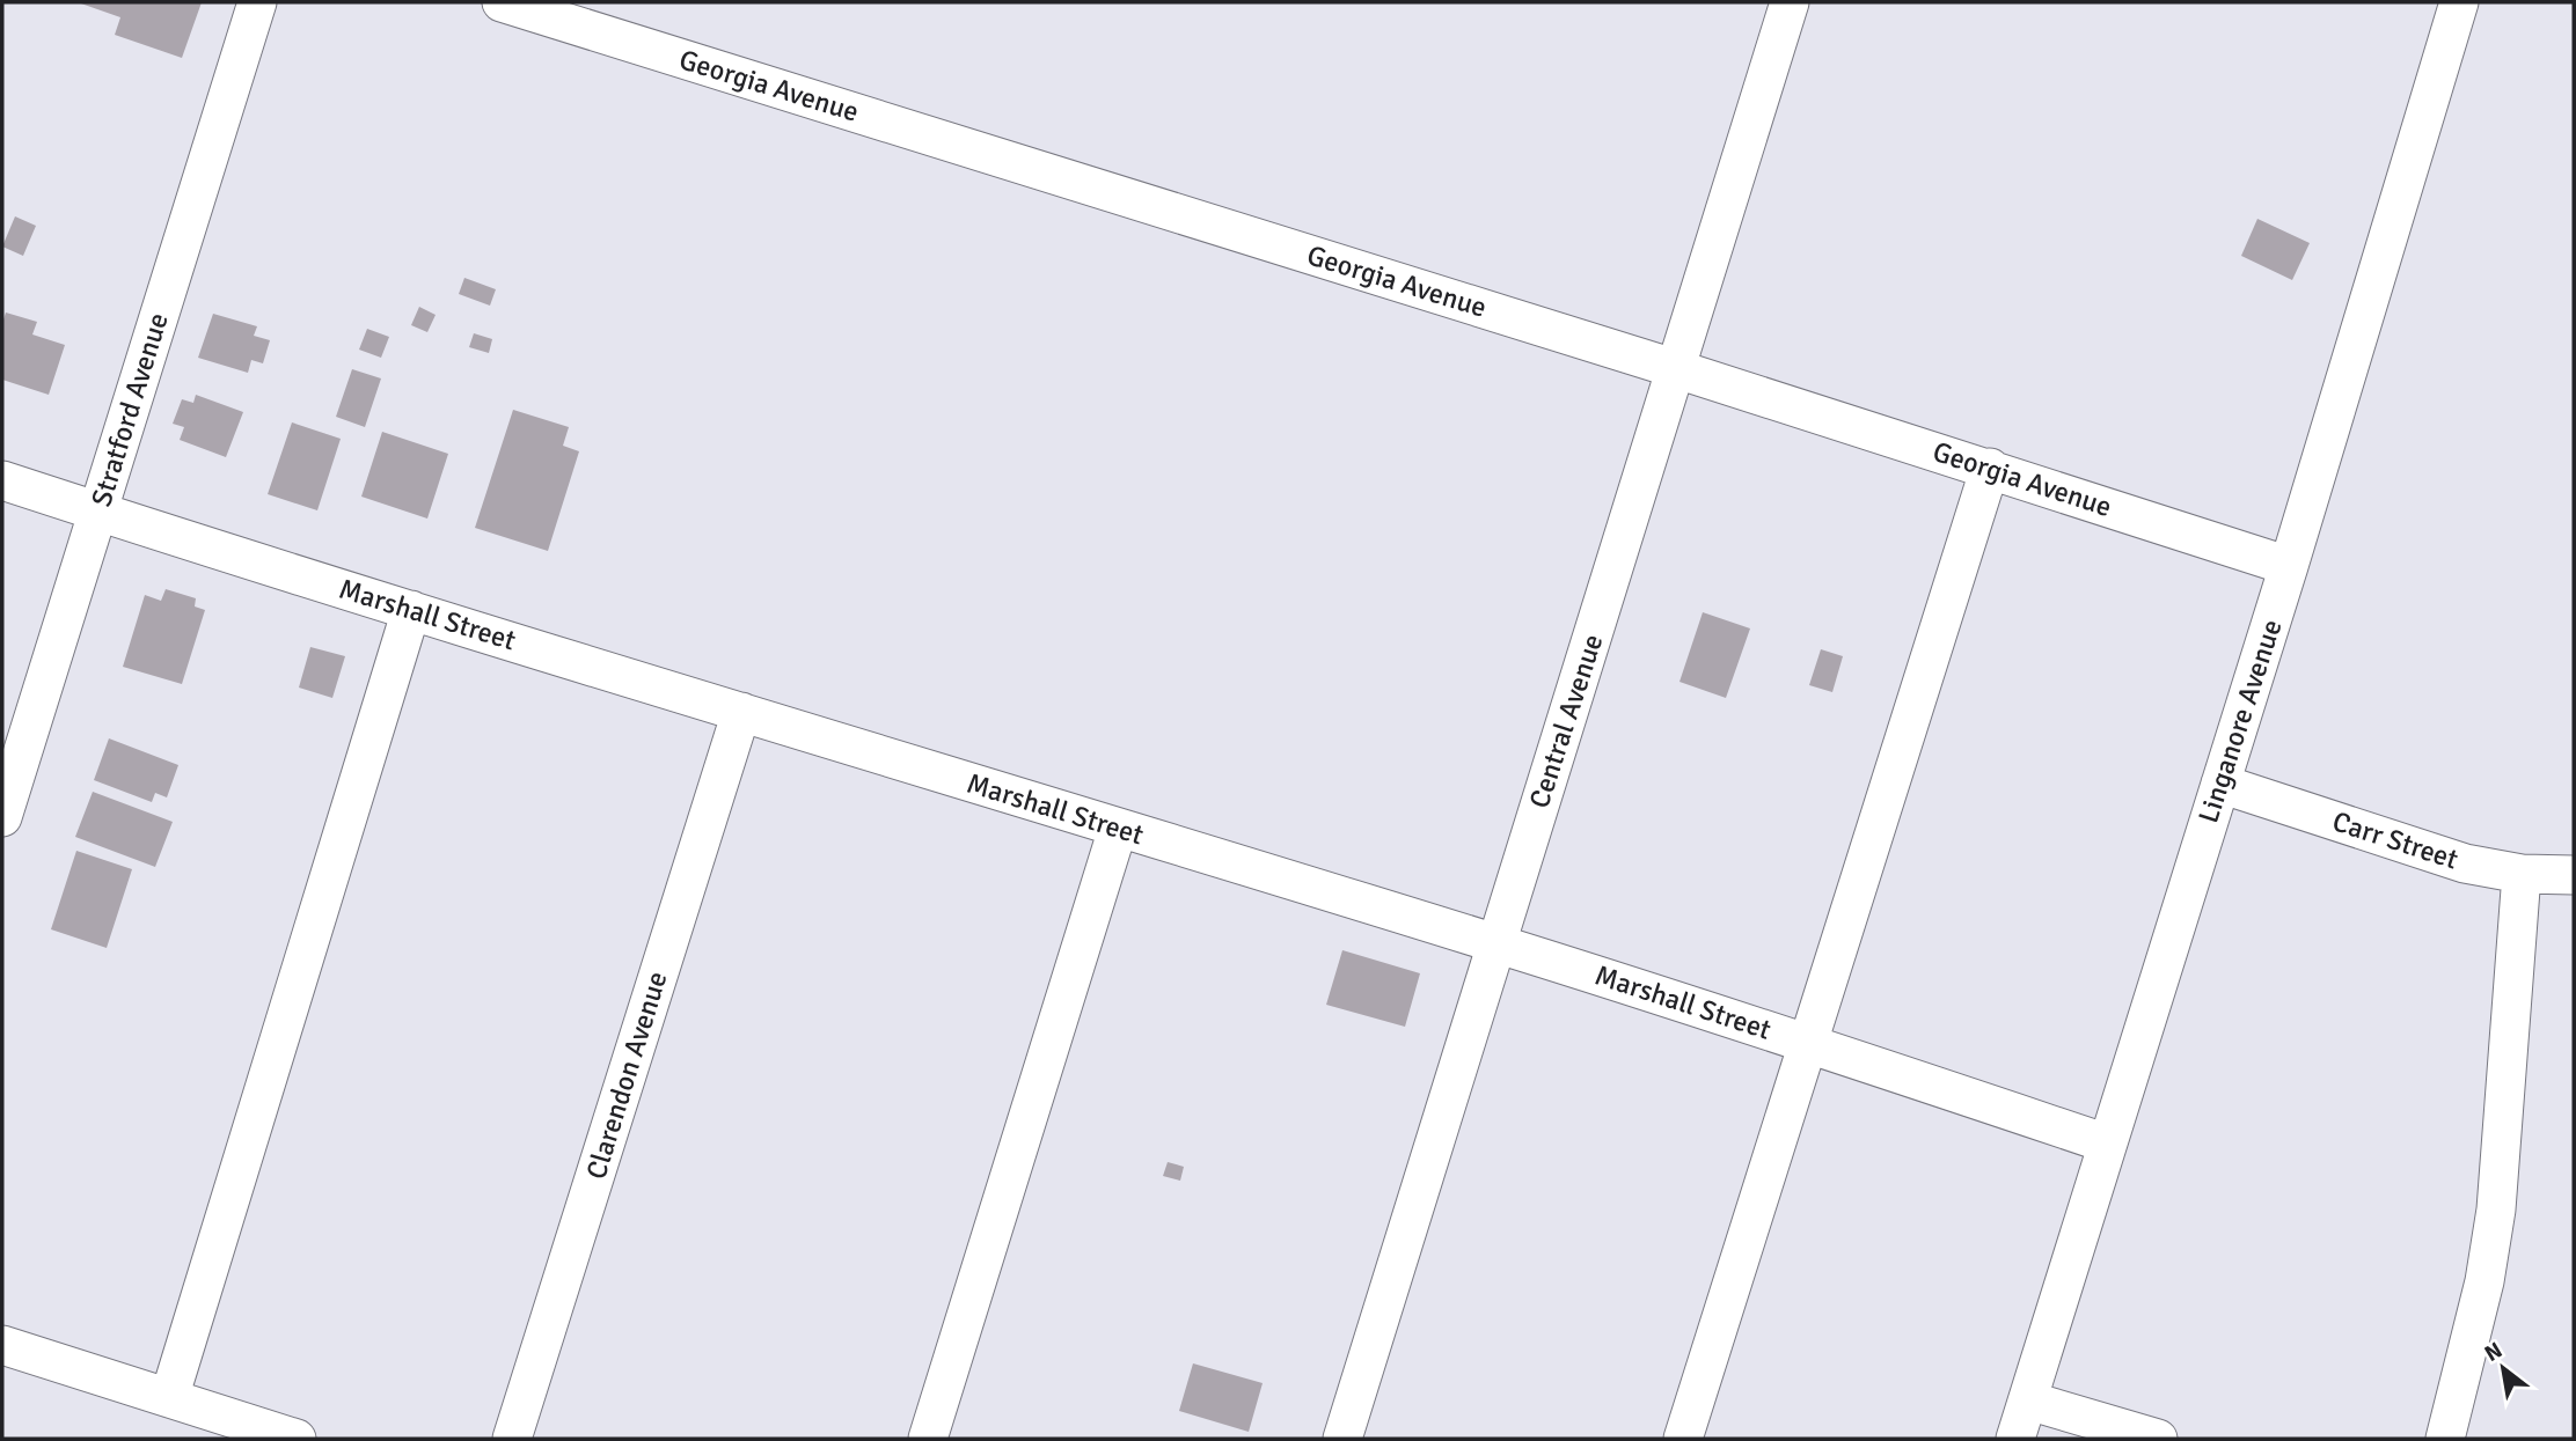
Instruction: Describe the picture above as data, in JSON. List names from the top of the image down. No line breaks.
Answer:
{"streets":{"street":["Georgia Avenue","Stratford Avenue","Marshall Street","Central Avenue","Linganore Avenue","Carr Street","Clarendon Avenue"]},"crossings":[["Georgia Avenue","Central Avenue"],["Georgia Avenue","Linganore Avenue"],["Stratford Avenue","Marshall Street"],["Marshall Street","Central Avenue"],["Marshall Street","Linganore Avenue"],["Marshall Street","Clarendon Avenue"],["Linganore Avenue","Carr Street"]],"north":"top left"}
